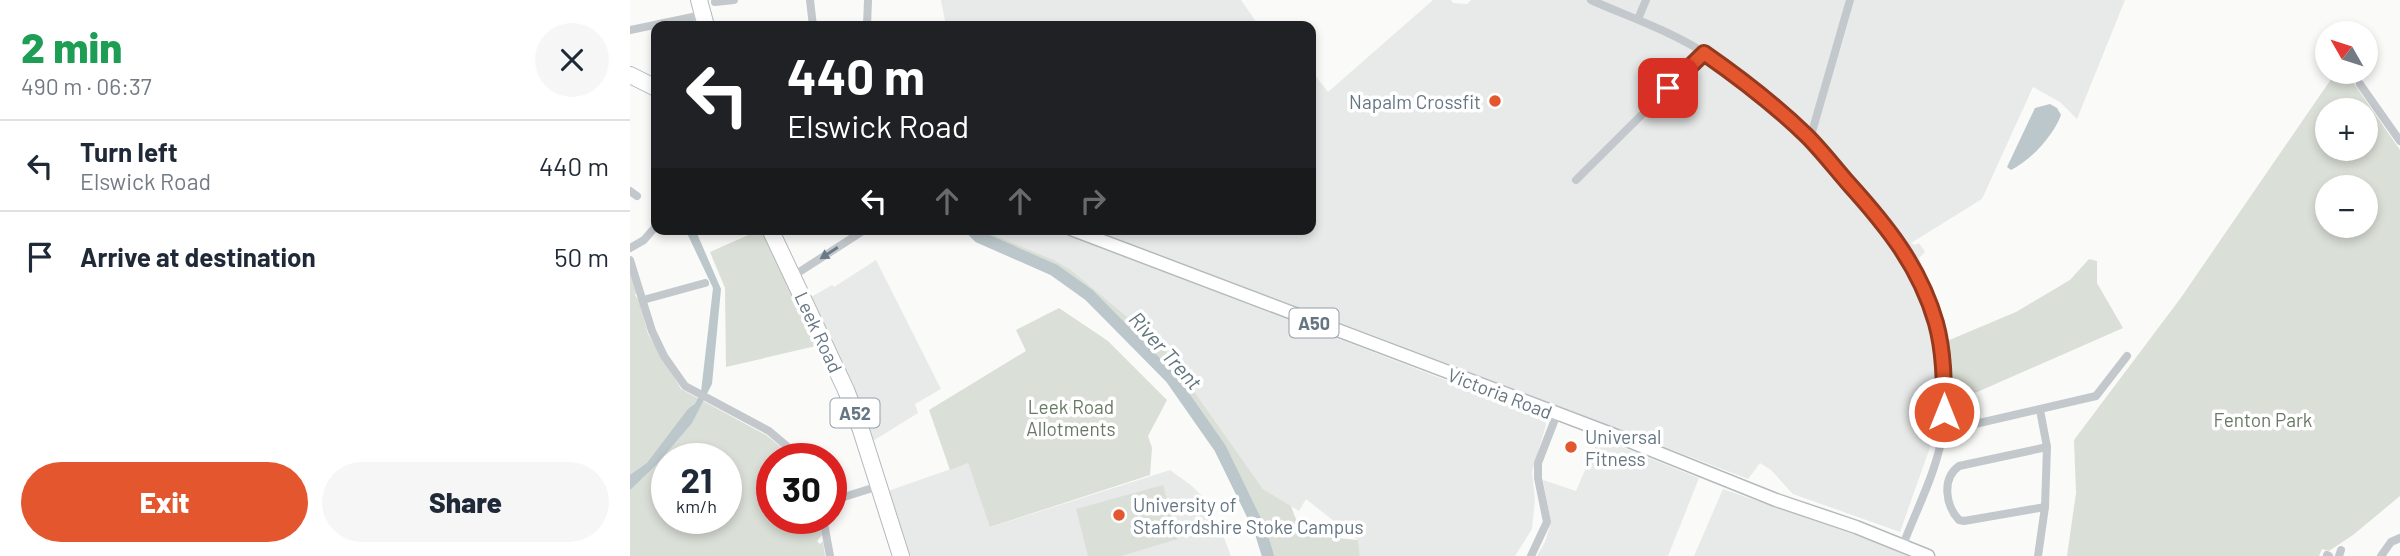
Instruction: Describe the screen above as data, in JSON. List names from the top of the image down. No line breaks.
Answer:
{"streets":{"highway":["Leek Road","A52"],"main road":["A50","Victoria Road"]},"water":["River Trent"],"parks":["Leek Road Allotments","Fenton Park"],"places":["Napalm Crossfit","Universal Fitness","University of Staffordshire Stoke Campus"],"north":"top left","page":{"heading":["2 min","490 m · 06:37"],"map_buttons":["+","−"],"turn":["440 m","Elswick Road"],"list":[{"name":"Turn left","note":"Elswick Road","value":"440 m"},{"name":"Arrive at destination","value":"50 m"}],"speed":"21 km/h","limit":"30","buttons":["Exit","Share"]}}
